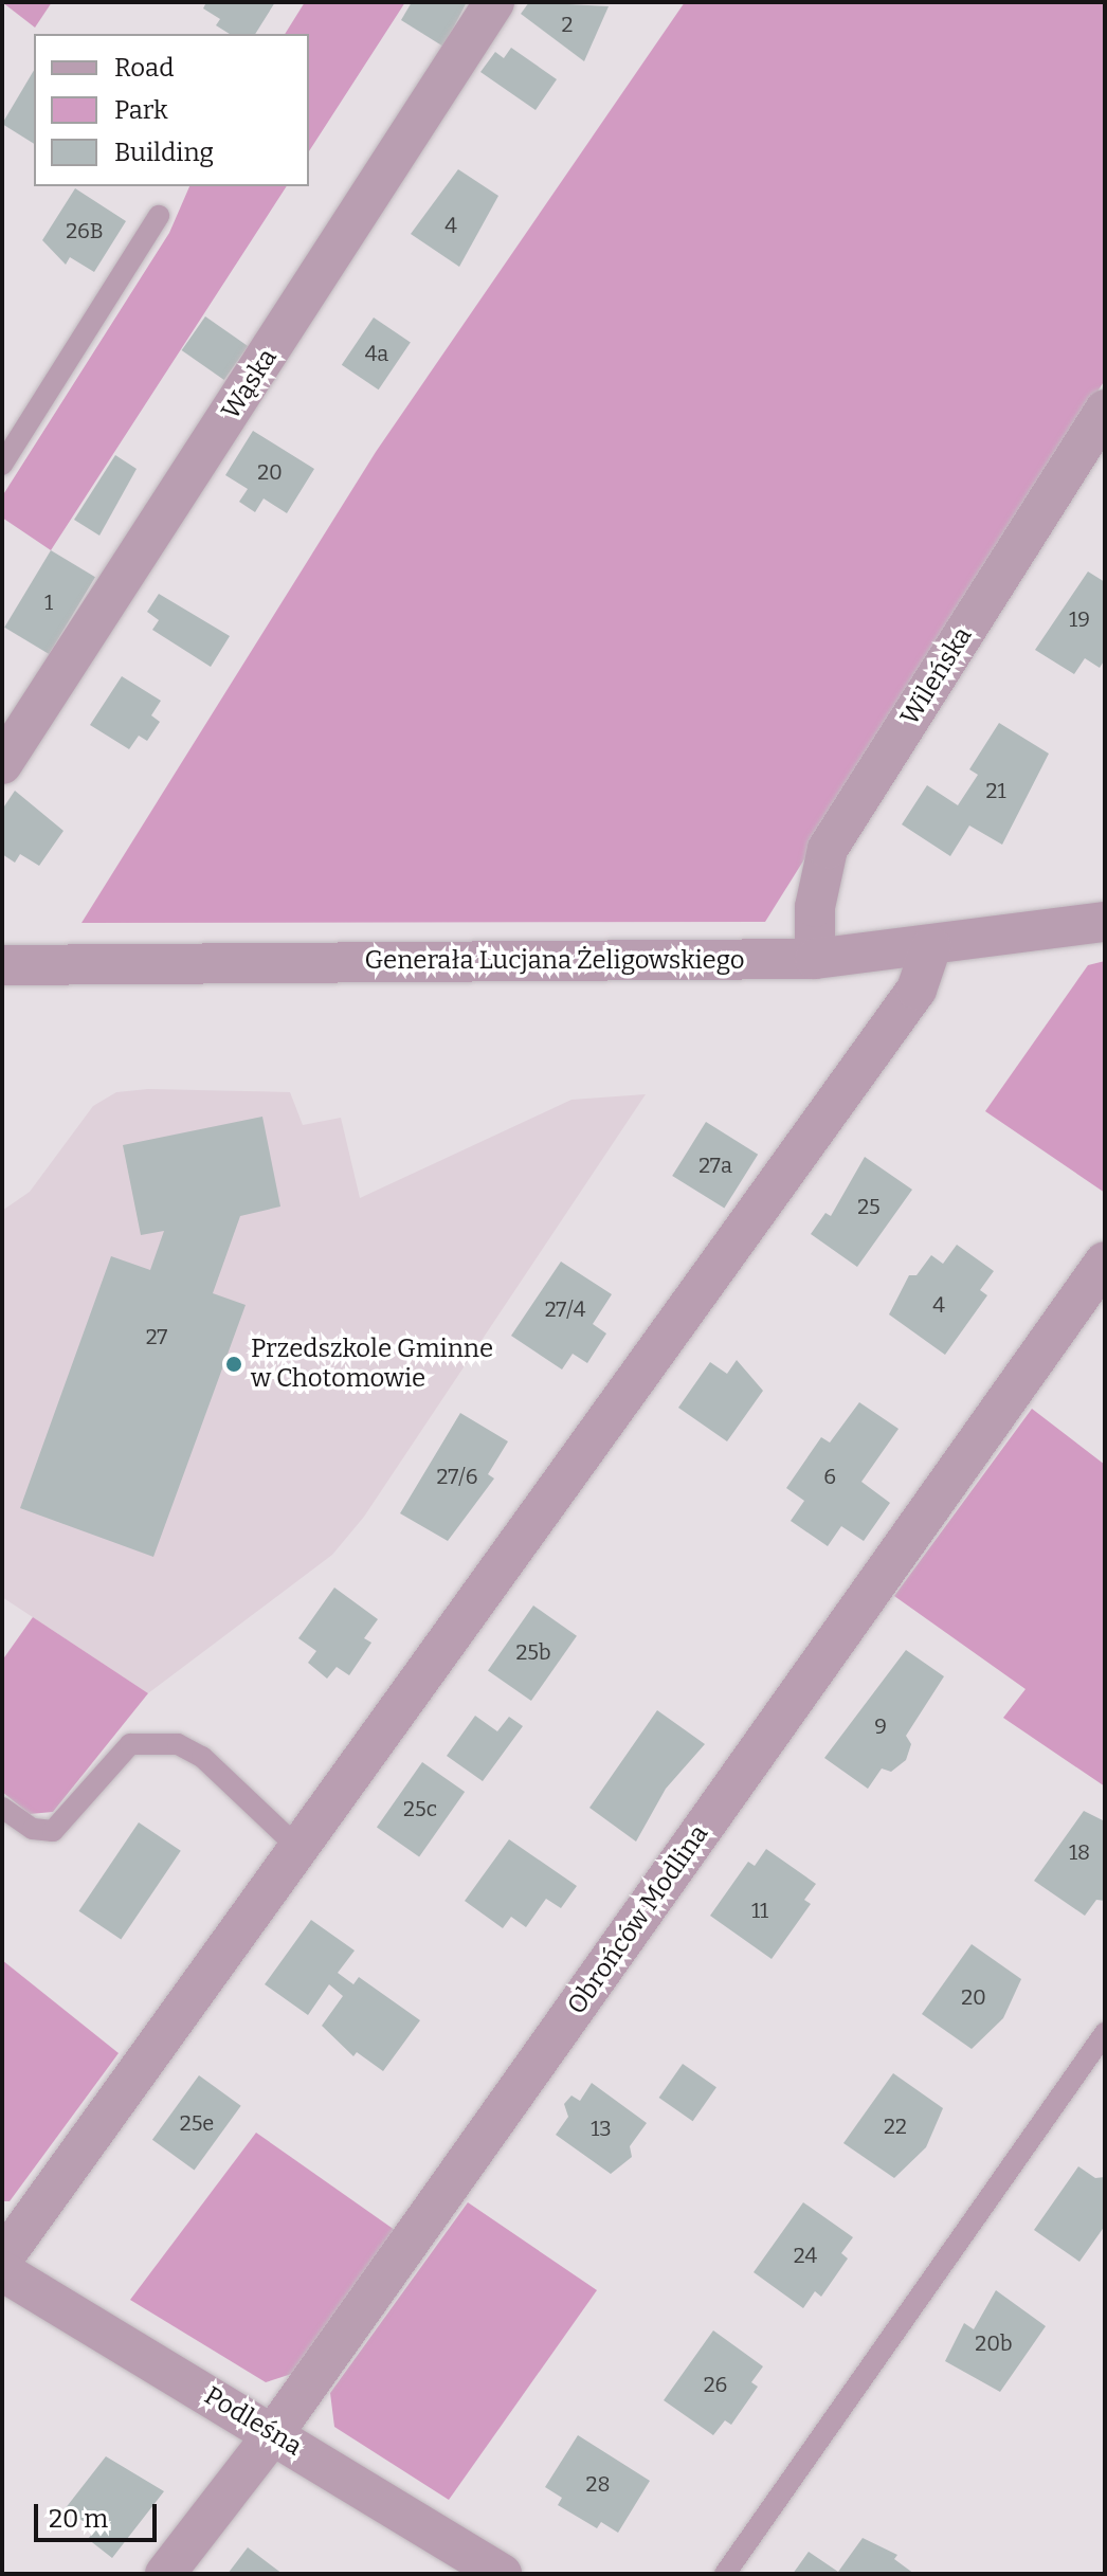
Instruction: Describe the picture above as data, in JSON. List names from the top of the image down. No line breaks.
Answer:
{"streets":{"street":["Wąska","Wileńska","Generała Lucjana Żeligowskiego","Obrońców Modlina","Podleśna"]},"crossings":[["Wileńska","Generała Lucjana Żeligowskiego"],["Obrońców Modlina","Podleśna"]],"places":["Przedszkole Gminne w Chotomowie"],"house_numbers":["2","4","26B","4a","20","1","19","21","27a","25","4","27/4","27","27/6","6","25b","9","25c","18","11","20","25e","22","13","24","20b","26","28"],"legend":["Road","Park","Building"],"scale_bar":"20 m"}
